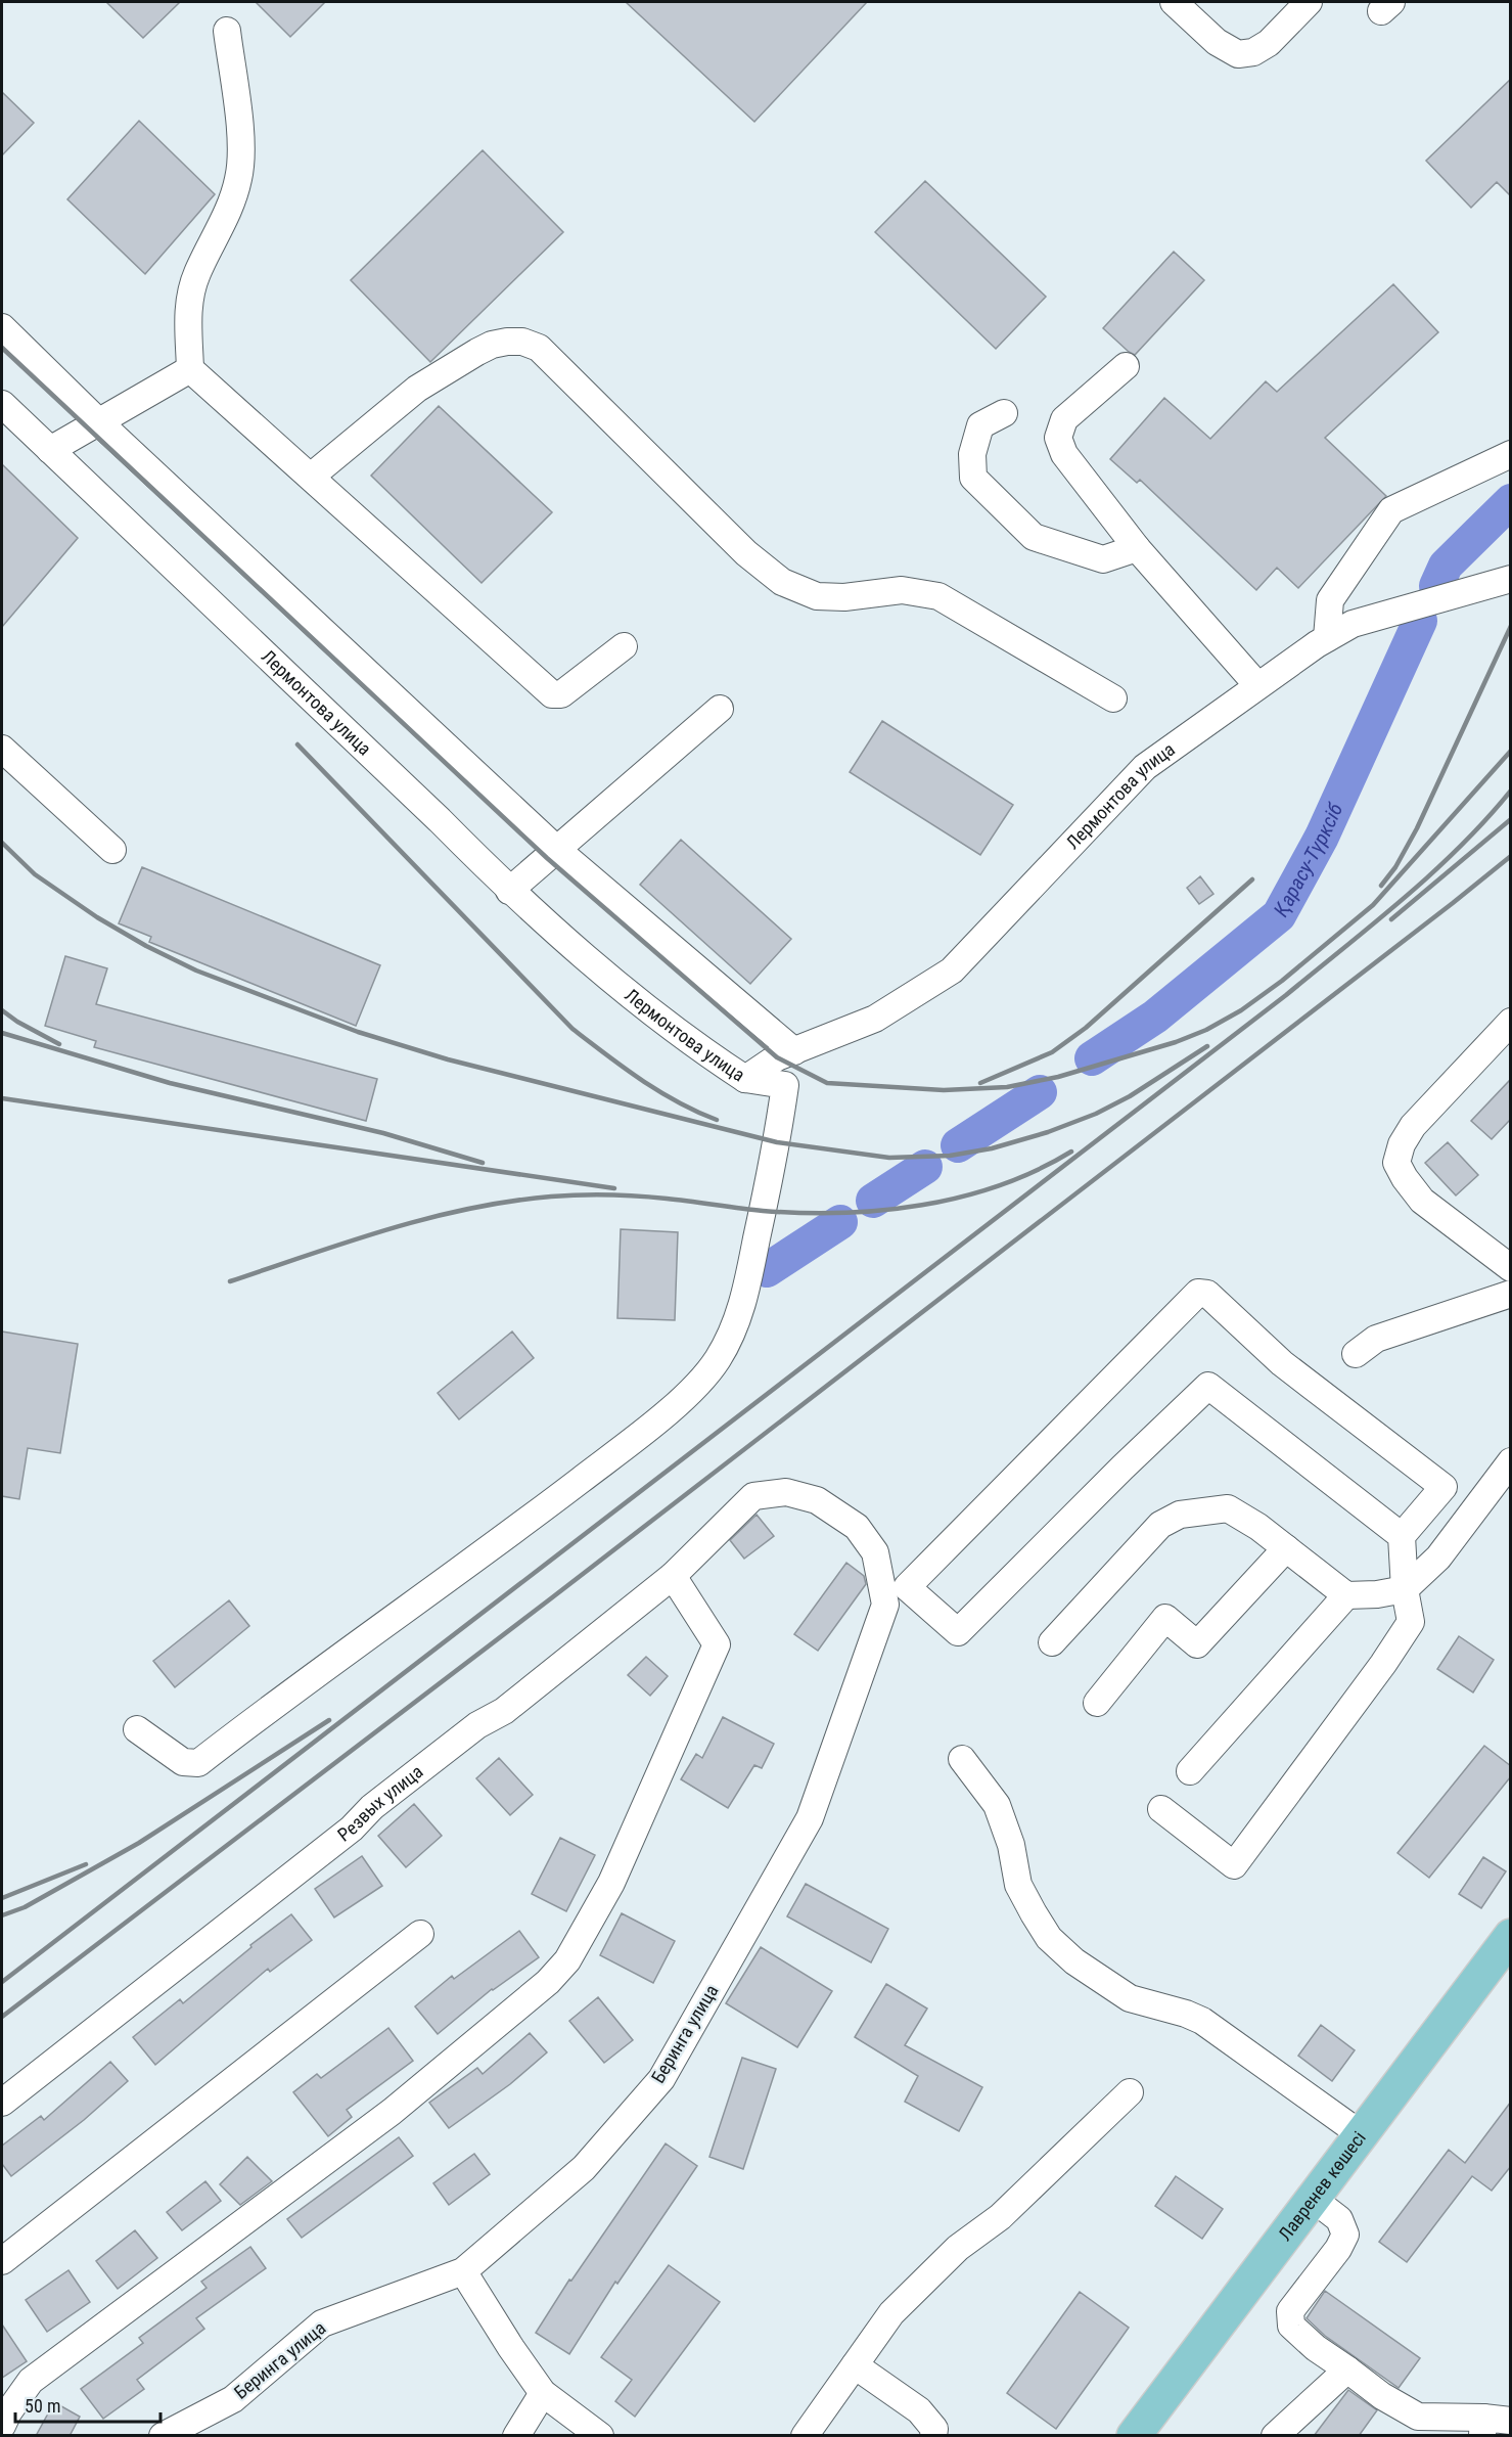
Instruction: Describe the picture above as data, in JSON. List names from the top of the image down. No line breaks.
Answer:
{"streets":{"main road":["Лавренев көшесі"],"street":["Лермонтова улица","Резвых улица","Беринга улица"]},"crossings":[["Резвых улица","Беринга улица"]],"water":["Қарасу-Түрксіб"],"scale_bar":"50 m"}
